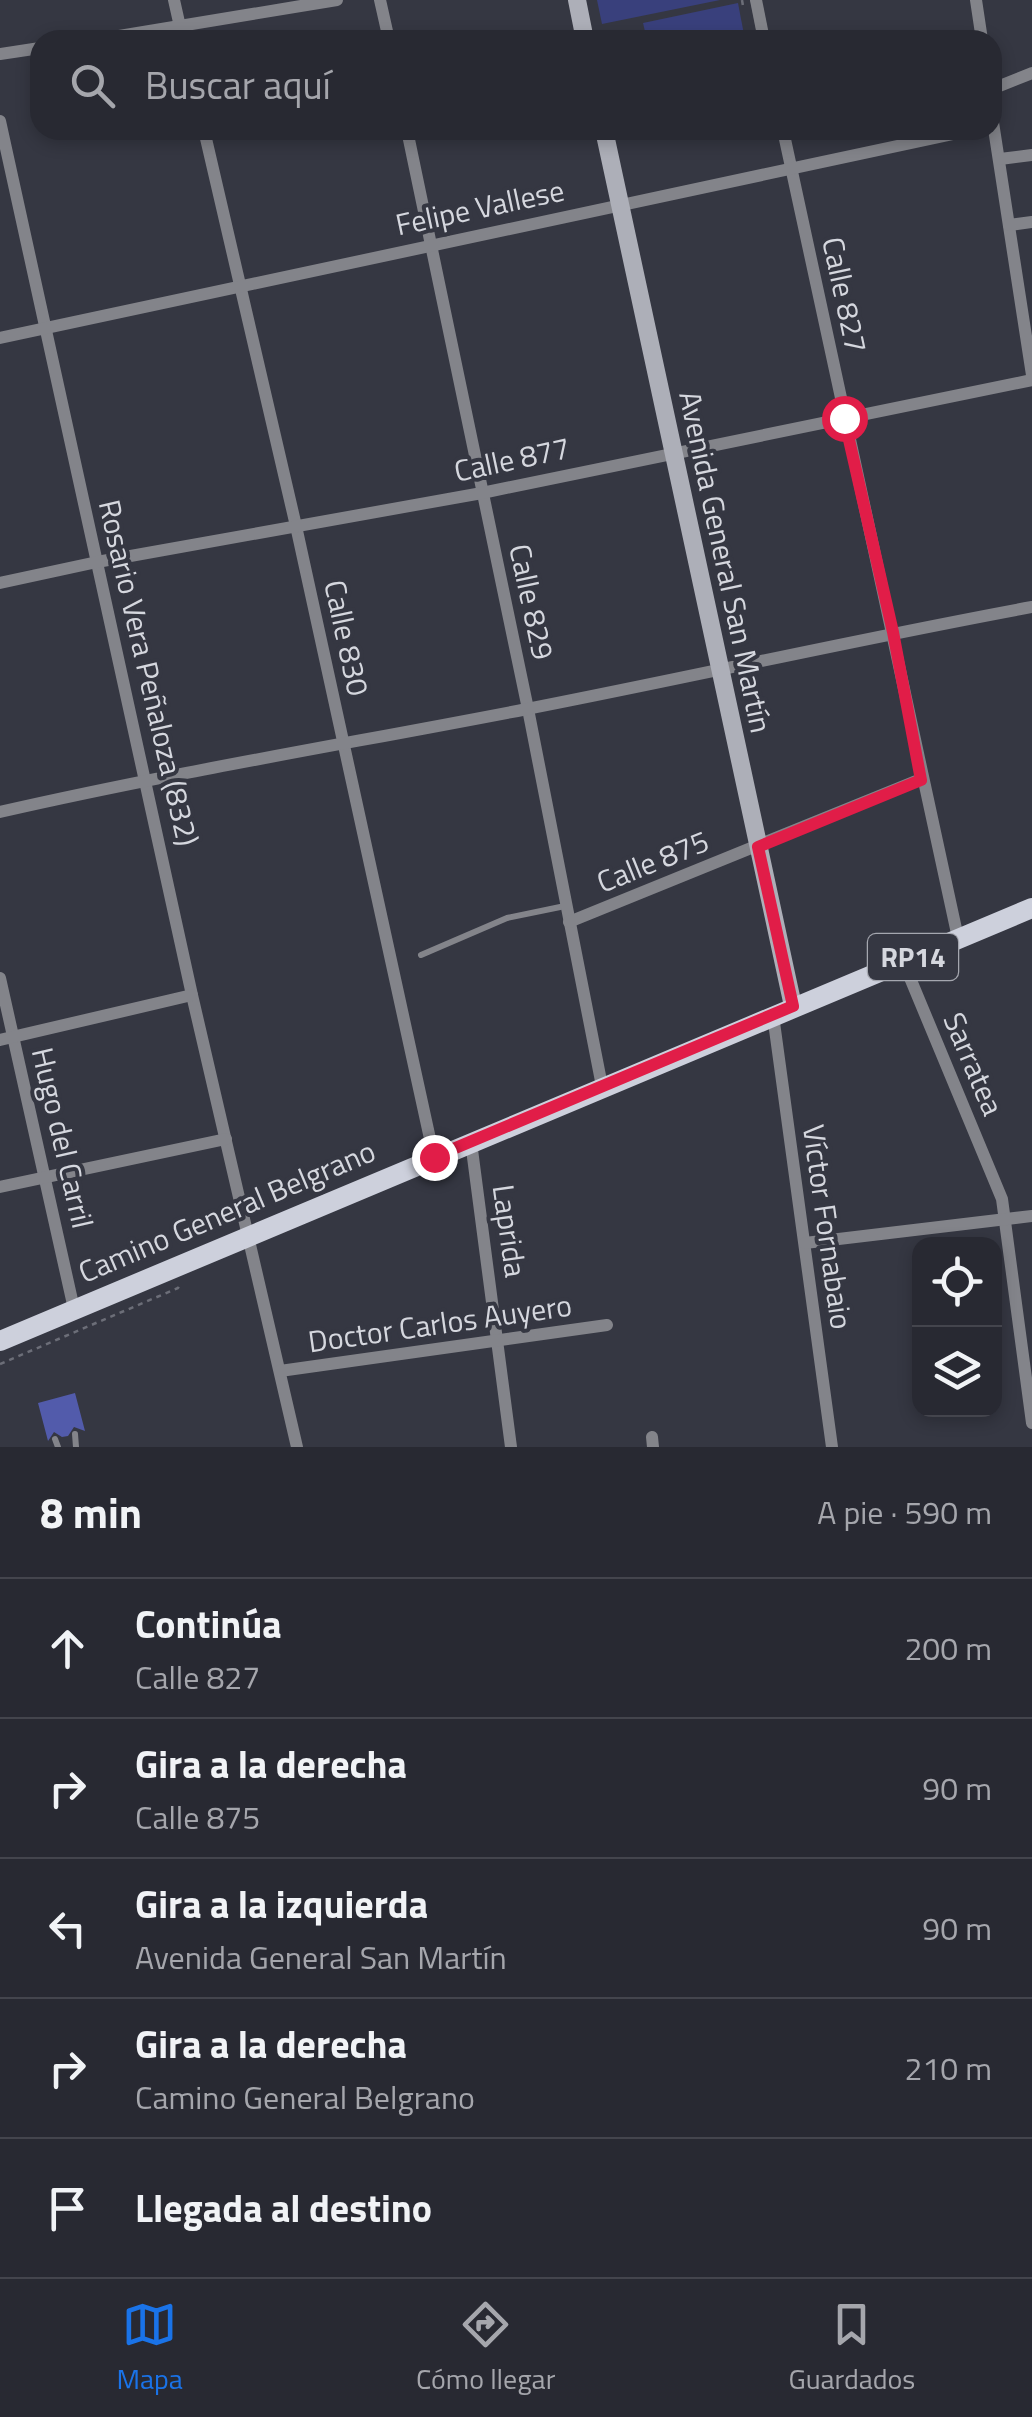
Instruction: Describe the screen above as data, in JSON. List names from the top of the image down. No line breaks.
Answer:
{"streets":{"main road":["Avenida General San Martín","RP14","Camino General Belgrano"],"street":["Felipe Vallese","Calle 827","Calle 877","Calle 829","Calle 830","Rosario Vera Peñaloza (832)","Calle 875","Sarratea","Hugo del Carril","Víctor Fornabaio","Laprida","Doctor Carlos Auyero"]},"crossings":[["Felipe Vallese","Calle 827"],["Felipe Vallese","Avenida General San Martín"],["Felipe Vallese","Calle 829"],["Felipe Vallese","Calle 830"],["Felipe Vallese","Rosario Vera Peñaloza (832)"],["Calle 827","Calle 877"],["Calle 827","Calle 875"],["Calle 827","Camino General Belgrano"],["Calle 877","Avenida General San Martín"],["Calle 877","Calle 829"],["Calle 877","Calle 830"],["Calle 877","Rosario Vera Peñaloza (832)"],["Avenida General San Martín","Calle 875"],["Avenida General San Martín","Camino General Belgrano"],["Avenida General San Martín","Víctor Fornabaio"],["Calle 829","Calle 875"],["Calle 829","Camino General Belgrano"],["Calle 830","Camino General Belgrano"],["Rosario Vera Peñaloza (832)","Camino General Belgrano"],["Rosario Vera Peñaloza (832)","Doctor Carlos Auyero"],["Sarratea","Camino General Belgrano"],["Hugo del Carril","Camino General Belgrano"],["Camino General Belgrano","Víctor Fornabaio"],["Camino General Belgrano","Laprida"],["Laprida","Doctor Carlos Auyero"]],"page":{"search":"Buscar aquí","heading":["8 min","A pie · 590 m"],"list":[["Continúa","Calle 827","200 m"],["Gira a la derecha","Calle 875","90 m"],["Gira a la izquierda","Avenida General San Martín","90 m"],["Gira a la derecha","Camino General Belgrano","210 m"],"Llegada al destino"],"nav":["Mapa","Cómo llegar","Guardados"]}}
